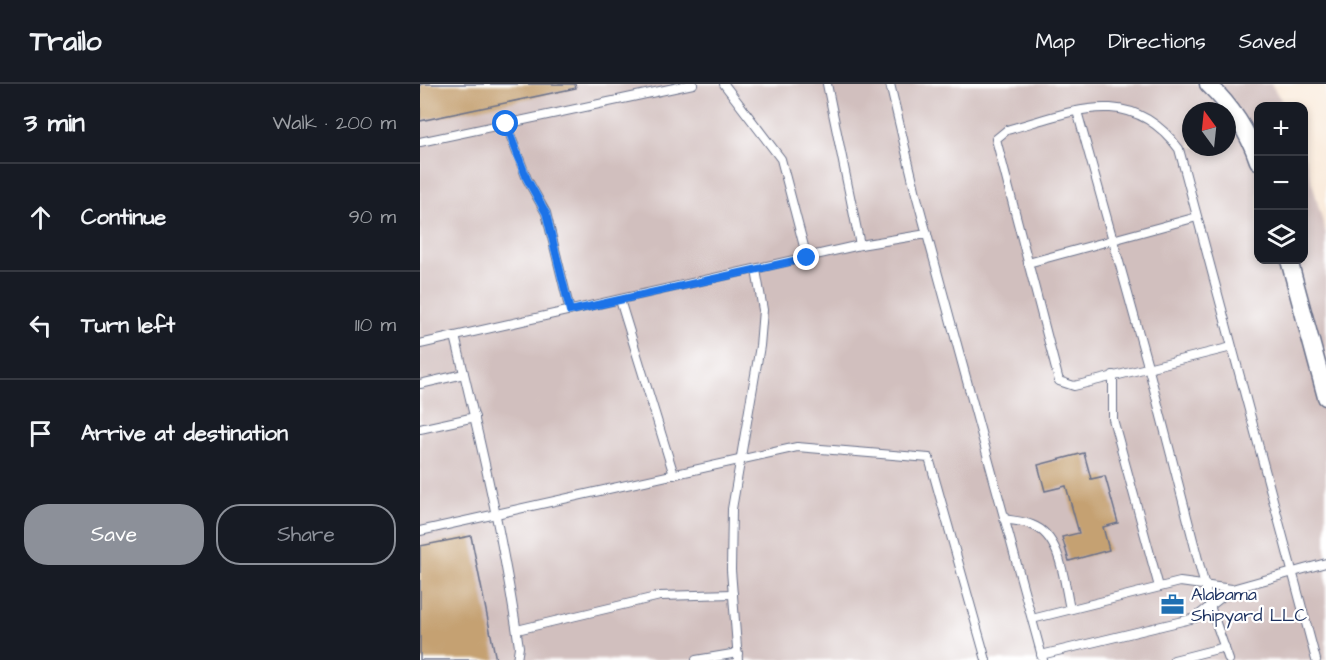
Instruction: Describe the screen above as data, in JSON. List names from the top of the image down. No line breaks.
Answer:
{"places":{"office":["Alabama Shipyard LLC"]},"north":"top","page":{"header":"Trailo","nav":["Map","Directions","Saved"],"heading":["3 min","Walk · 200 m"],"map_buttons":["+","−"],"list":[["Continue","90 m"],["Turn left","110 m"],"Arrive at destination"],"buttons":["Save","Share"]}}
